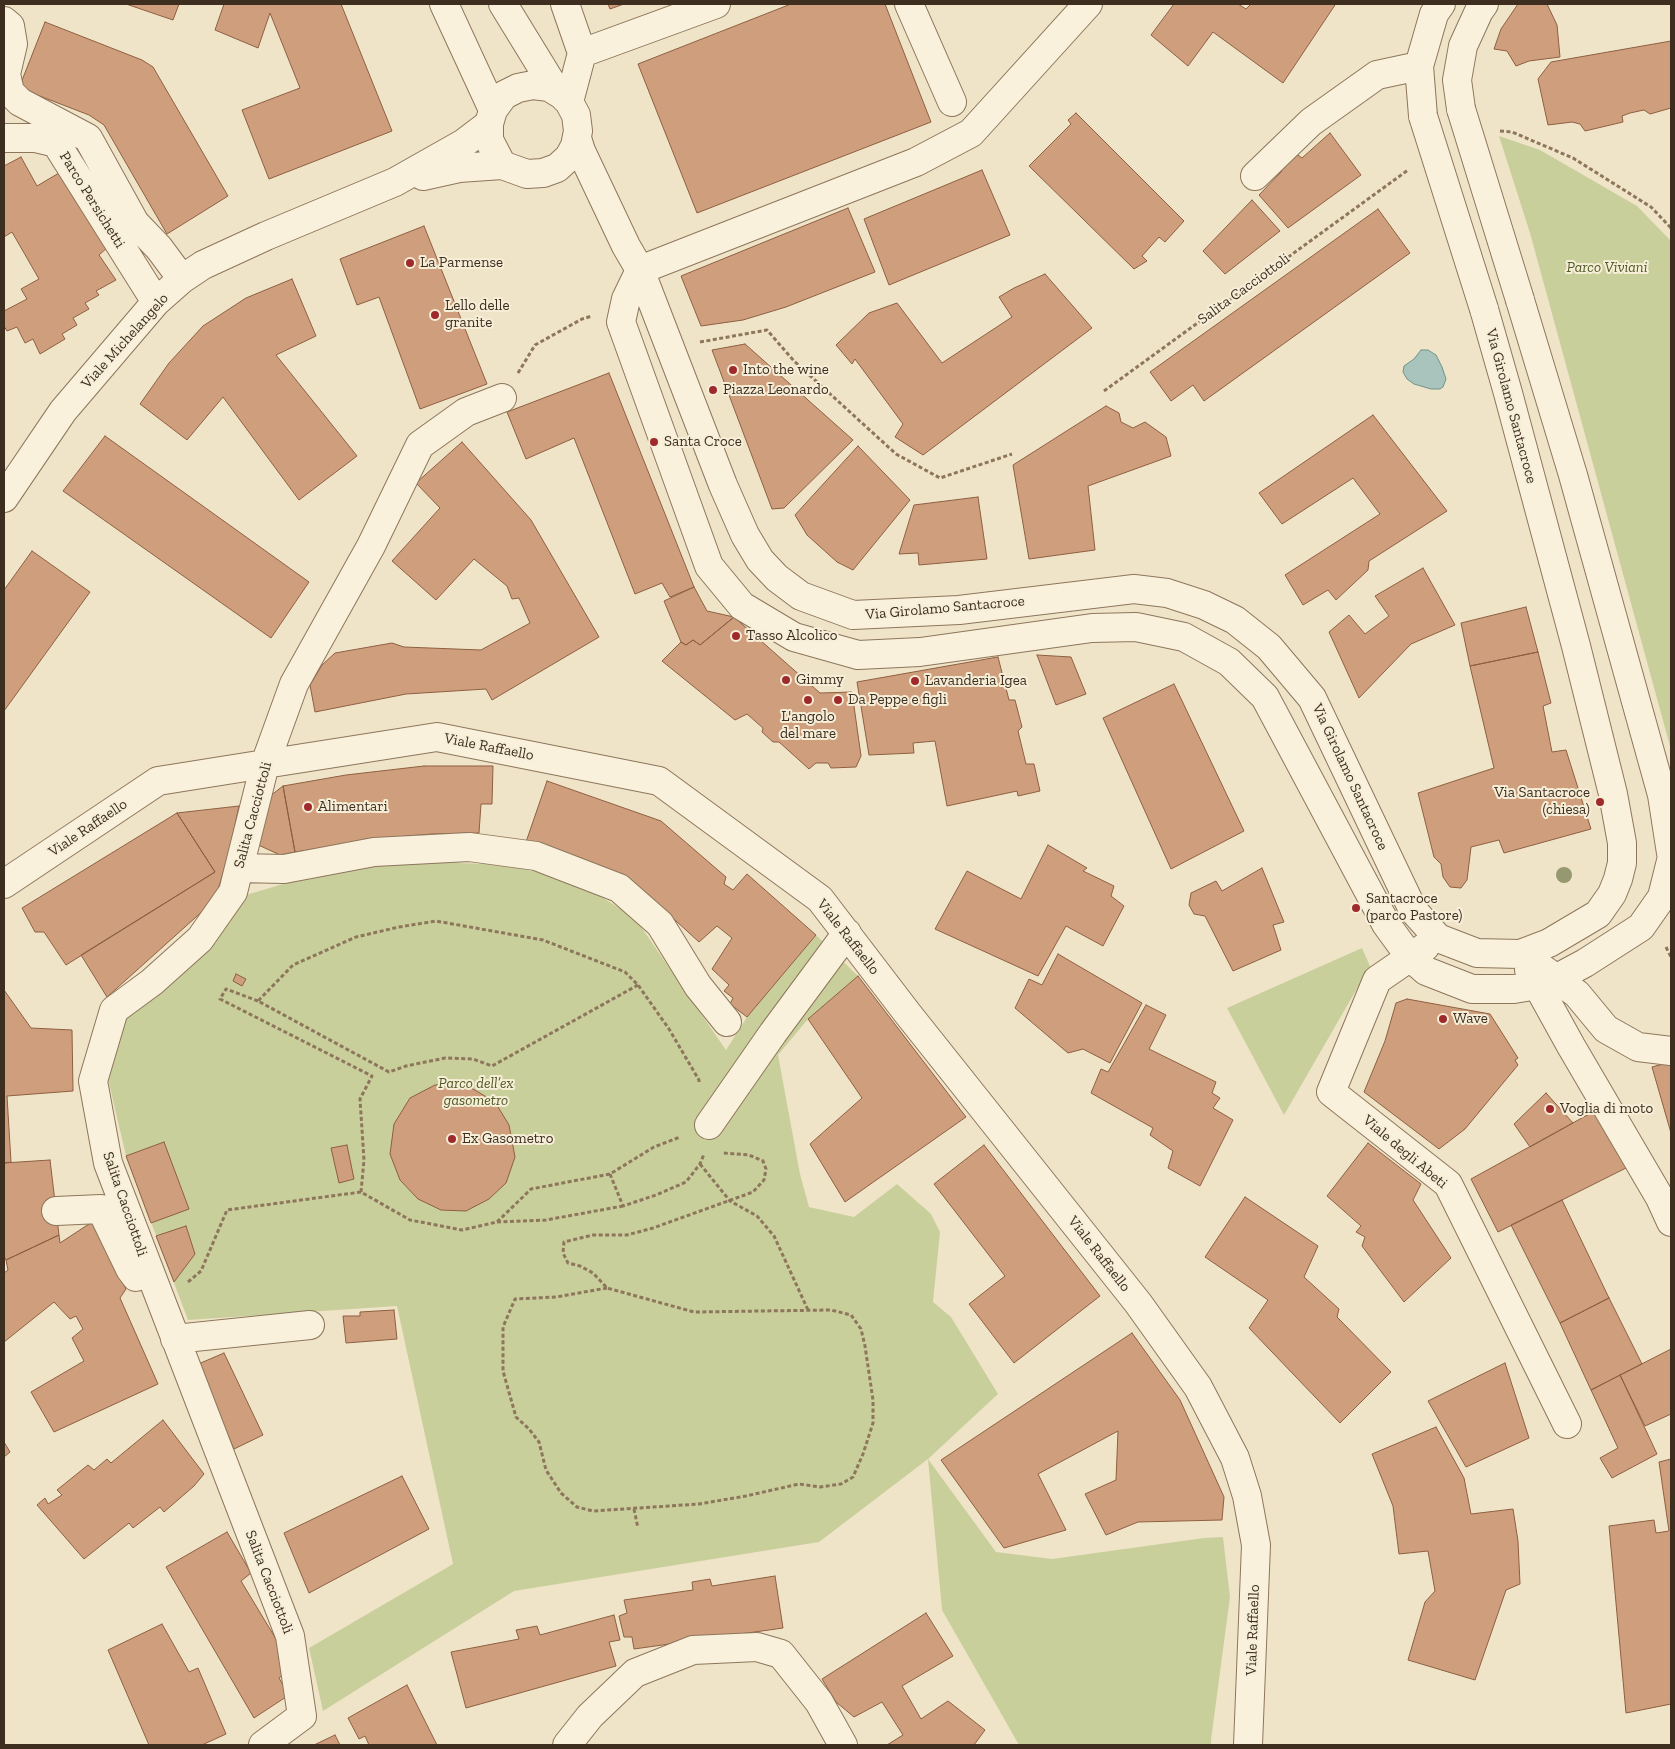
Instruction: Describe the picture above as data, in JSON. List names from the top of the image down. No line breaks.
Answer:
{"streets":{"street":["Parco Persichetti","Salita Cacciottoli","Viale Michelangelo","Via Girolamo Santacroce","Viale Raffaello","Viale degli Abeti"]},"crossings":[["Parco Persichetti","Viale Michelangelo"],["Salita Cacciottoli","Viale Raffaello"],["Via Girolamo Santacroce","Viale degli Abeti"]],"parks":["Parco Viviani","Parco dell’ex gasometro"],"places":["La Parmense","Lello delle granite","Into the wine","Piazza Leonardo","Santa Croce","Tasso Alcolico","Gimmy","Lavanderia Igea","L'angolo del mare","Da Peppe e figli","Via Santacroce (chiesa)","Alimentari","Santacroce (parco Pastore)","Wave","Voglia di moto","Ex Gasometro"]}
